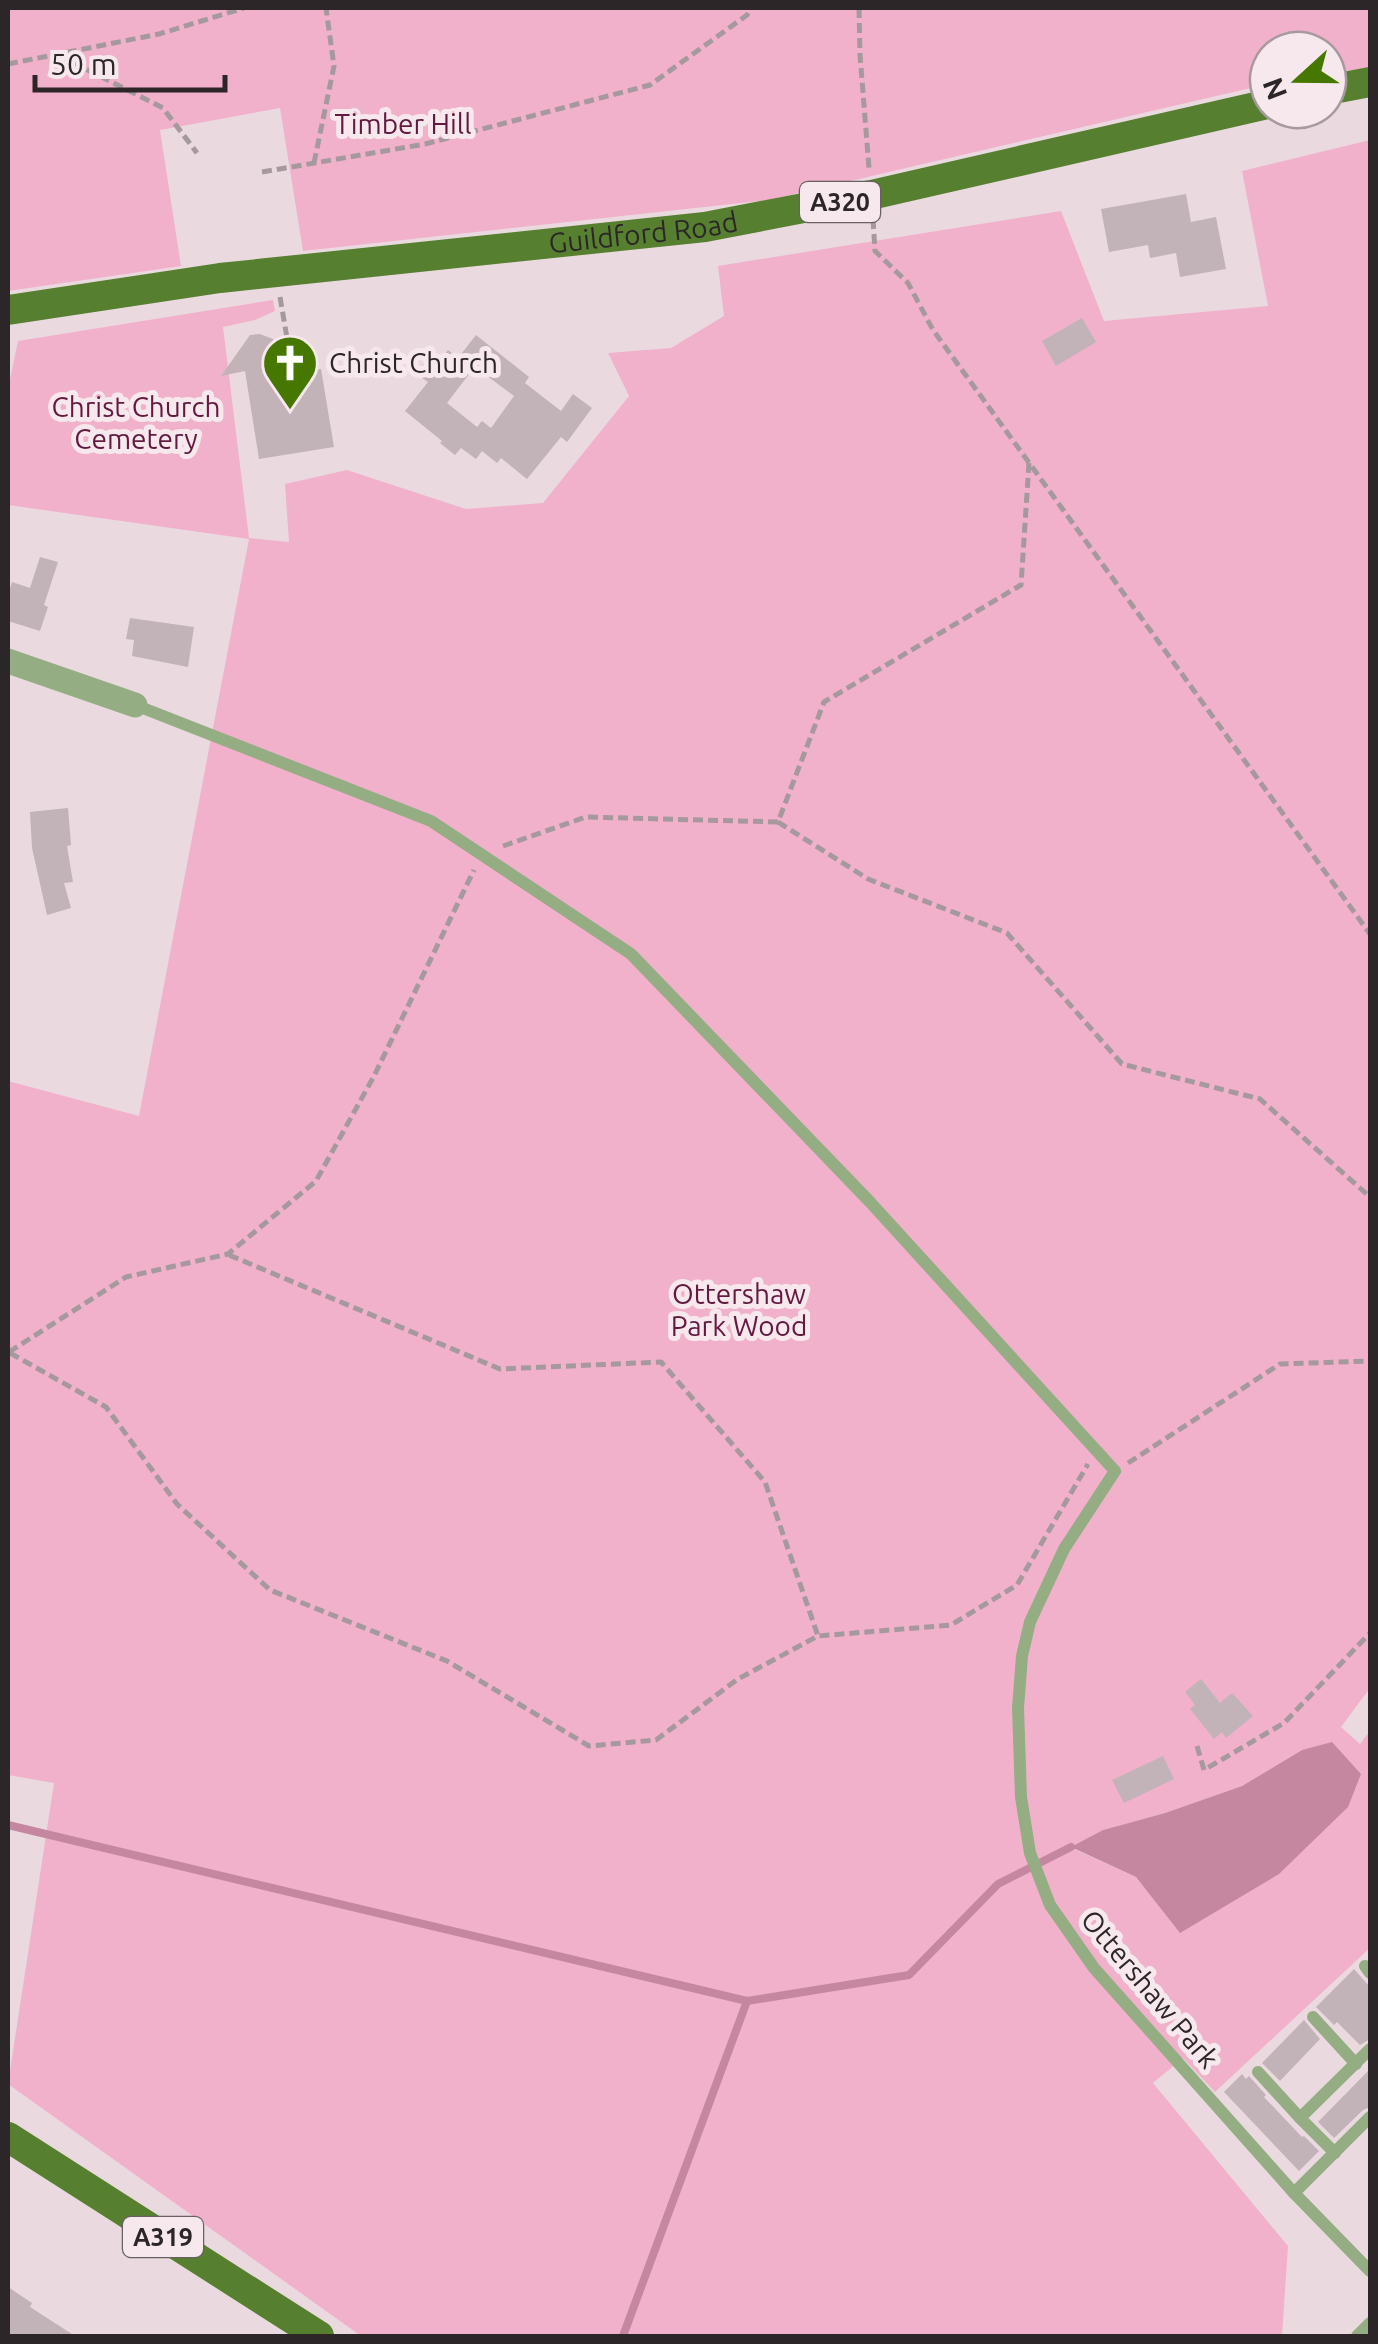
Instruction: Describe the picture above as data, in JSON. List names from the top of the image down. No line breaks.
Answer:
{"streets":{"main road":["A320","Guildford Road","A319"],"lane":["Ottershaw Park"]},"parks":["Timber Hill","Christ Church Cemetery","Ottershaw Park Wood"],"places":{"church":["Christ Church"]},"scale_bar":"50 m","north":"left"}
